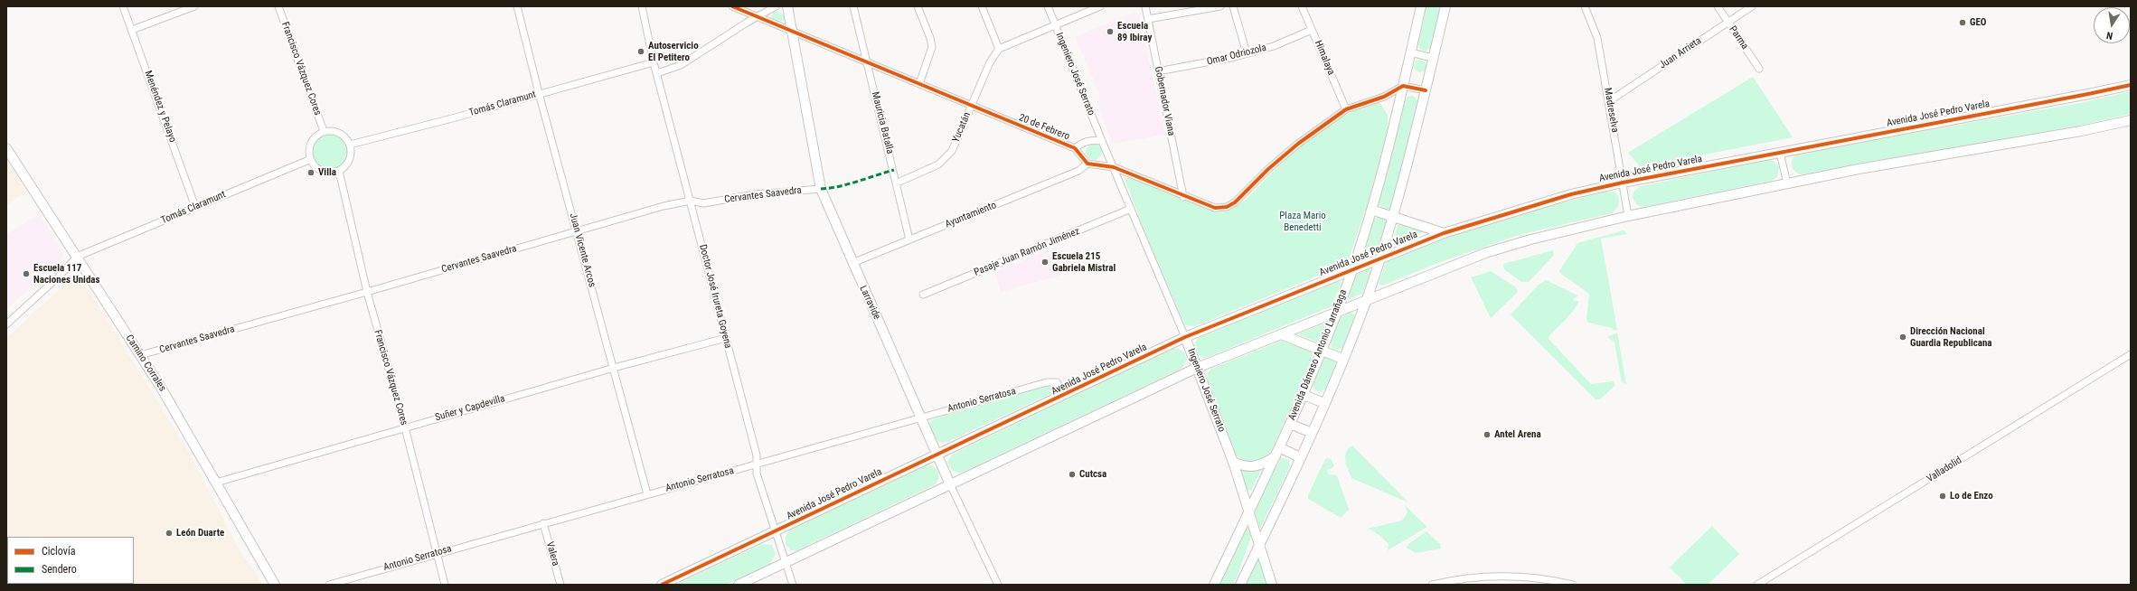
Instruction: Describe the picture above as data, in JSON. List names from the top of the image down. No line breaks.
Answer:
{"streets":{"street":["Parma","Juan Arrieta","Omar Odriozola","Himalaya","Francisco Vázquez Cores","Ingeniero José Serrato","Gobernador Viana","Tomás Claramunt","Menéndez y Pelayo","Madreselva","Avenida José Pedro Varela","Mauricia Batalla","Yucatán","20 de Febrero","Cervantes Saavedra","Ayuntamiento","Juan Vicente Arcos","Pasaje Juan Ramón Jiménez","Doctor José Irureta Goyena","Larravide","Avenida Dámaso Antonio Larrañaga","Camino Corrales","Antonio Serratosa","Suñer y Capdevilla","Valladolid","Valera"]},"crossings":[["Parma","Juan Arrieta"],["Juan Arrieta","Madreselva"],["Omar Odriozola","Himalaya"],["Omar Odriozola","Gobernador Viana"],["Francisco Vázquez Cores","Tomás Claramunt"],["Francisco Vázquez Cores","Cervantes Saavedra"],["Francisco Vázquez Cores","Antonio Serratosa"],["Francisco Vázquez Cores","Suñer y Capdevilla"],["Ingeniero José Serrato","Avenida José Pedro Varela"],["Ingeniero José Serrato","Pasaje Juan Ramón Jiménez"],["Ingeniero José Serrato","Avenida Dámaso Antonio Larrañaga"],["Tomás Claramunt","Menéndez y Pelayo"],["Tomás Claramunt","Juan Vicente Arcos"],["Tomás Claramunt","Doctor José Irureta Goyena"],["Tomás Claramunt","Camino Corrales"],["Madreselva","Avenida José Pedro Varela"],["Avenida José Pedro Varela","Doctor José Irureta Goyena"],["Avenida José Pedro Varela","Larravide"],["Avenida José Pedro Varela","Avenida Dámaso Antonio Larrañaga"],["Avenida José Pedro Varela","Antonio Serratosa"],["Mauricia Batalla","Yucatán"],["Mauricia Batalla","20 de Febrero"],["Mauricia Batalla","Ayuntamiento"],["Yucatán","20 de Febrero"],["20 de Febrero","Ayuntamiento"],["20 de Febrero","Larravide"],["Cervantes Saavedra","Juan Vicente Arcos"],["Cervantes Saavedra","Doctor José Irureta Goyena"],["Cervantes Saavedra","Larravide"],["Cervantes Saavedra","Camino Corrales"],["Ayuntamiento","Larravide"],["Juan Vicente Arcos","Antonio Serratosa"],["Juan Vicente Arcos","Suñer y Capdevilla"],["Doctor José Irureta Goyena","Antonio Serratosa"],["Doctor José Irureta Goyena","Suñer y Capdevilla"],["Larravide","Antonio Serratosa"],["Camino Corrales","Suñer y Capdevilla"],["Antonio Serratosa","Valera"]],"parks":["Plaza Mario Benedetti"],"places":["GEO","Escuela 89 Ibiray","Autoservicio El Petitero","Villa","Escuela 215 Gabriela Mistral","Escuela 117 Naciones Unidas","Dirección Nacional Guardia Republicana","Antel Arena","Cutcsa","Lo de Enzo","León Duarte"],"legend":["Ciclovía","Sendero"],"north":"bottom"}
